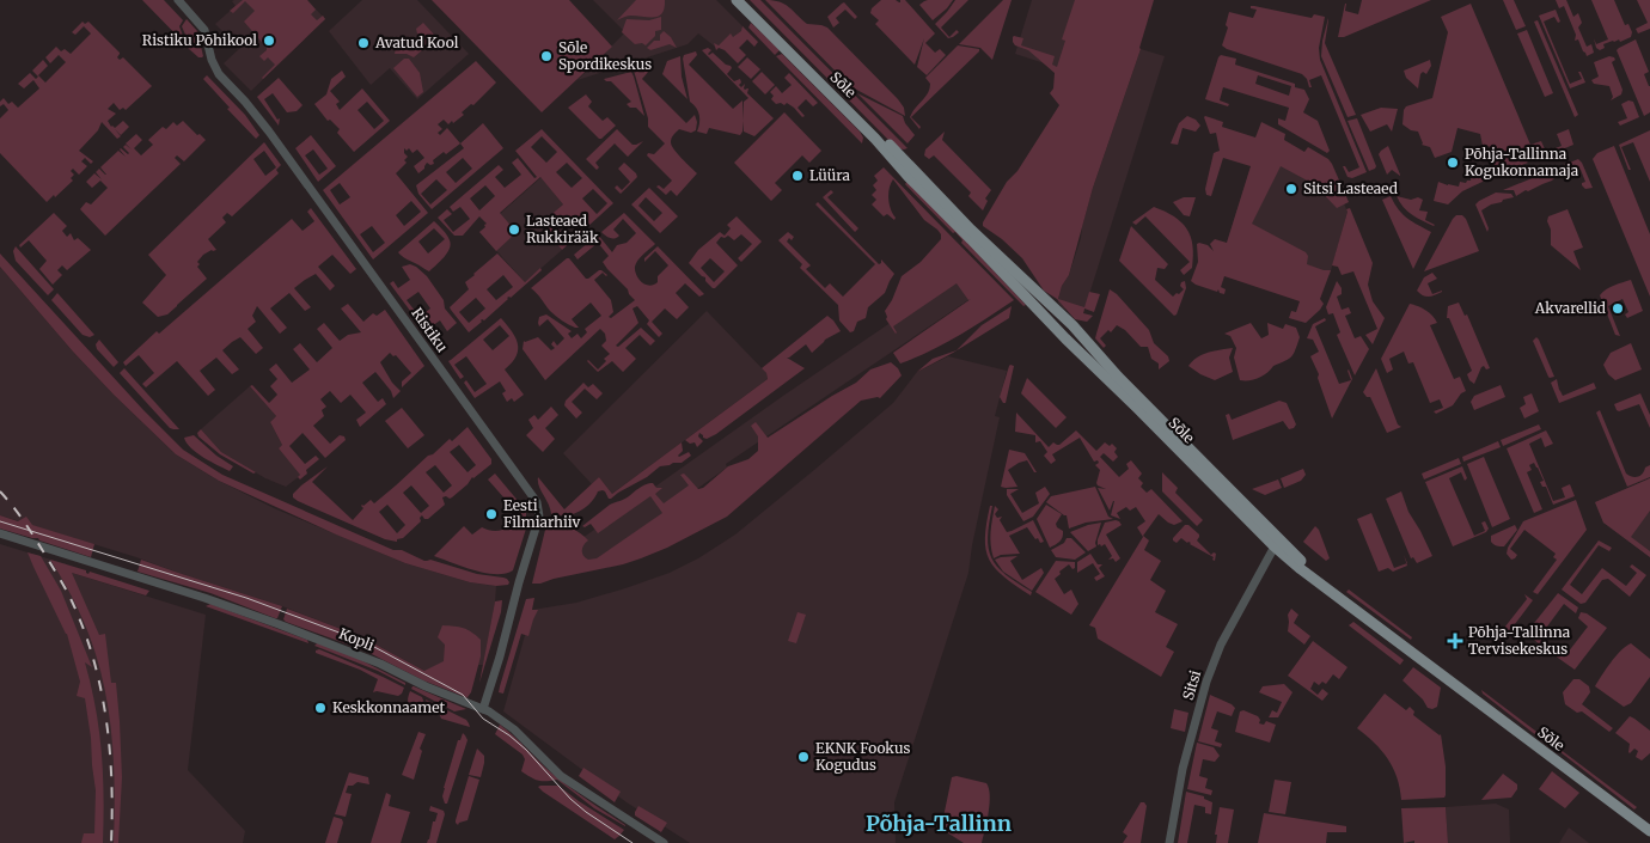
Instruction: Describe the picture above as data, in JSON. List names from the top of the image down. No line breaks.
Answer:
{"streets":{"main road":["Sõle"],"street":["Ristiku","Kopli","Sitsi"]},"crossings":[["Sõle","Sitsi"],["Ristiku","Kopli"]],"districts":["Põhja-Tallinn"],"places":{"other":["Ristiku Põhikool","Avatud Kool","Sõle Spordikeskus","Põhja-Tallinna Kogukonnamaja","Lüüra","Sitsi Lasteaed","Lasteaed Rukkirääk","Akvarellid","Eesti Filmiarhiiv","Keskkonnaamet","EKNK Fookus Kogudus"],"health":["Põhja-Tallinna Tervisekeskus"]}}
